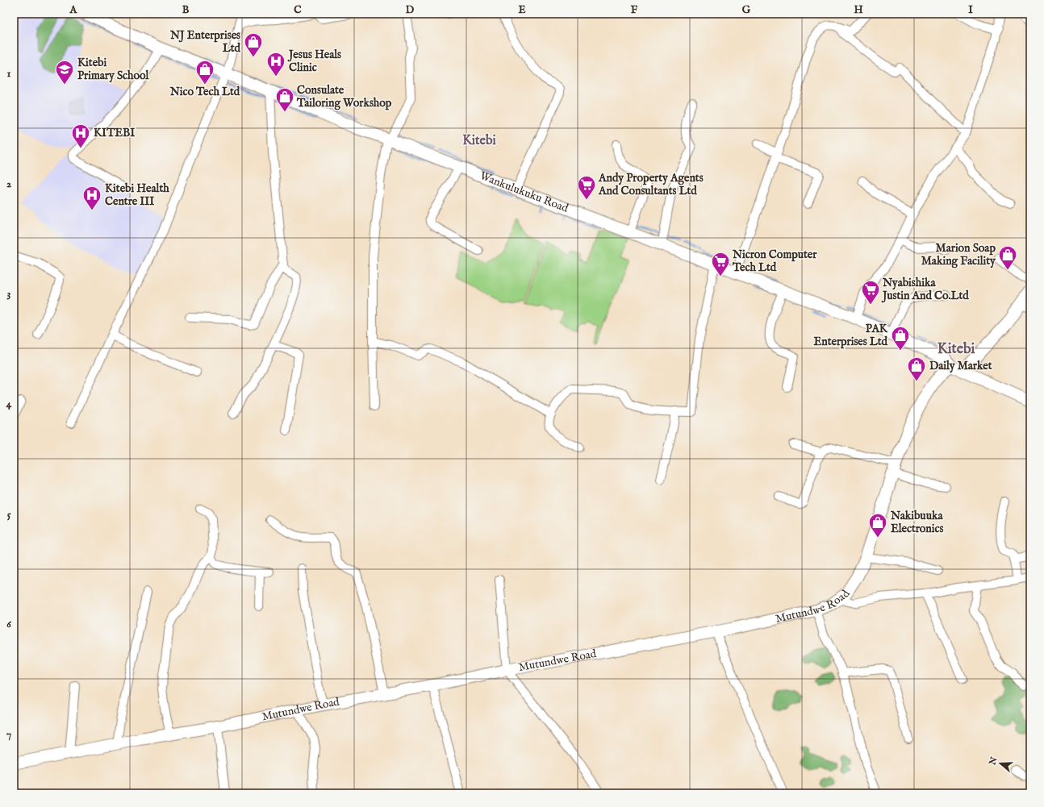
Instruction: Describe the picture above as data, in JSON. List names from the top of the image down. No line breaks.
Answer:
{"streets":{"main road":["Wankulukuku Road","Mutundwe Road"]},"crossings":[["Wankulukuku Road","Mutundwe Road"]],"districts":["Kitebi","Kitebi"],"places":{"shop":["NJ Enterprises Ltd","Nico Tech Ltd","Consulate Tailoring Workshop","Marion Soap Making Facility","PAK Enterprises Ltd","Daily Market","Nakibuuka Electronics"],"hospital":["Jesus Heals Clinic","KITEBI","Kitebi Health Centre III"],"school or university":["Kitebi Primary School"],"supermarket":["Andy Property Agents And Consultants Ltd","Nicron Computer Tech Ltd","Nyabishika Justin And Co.Ltd"]},"north":"left","grid":{"columns":["A","B","C","D","E","F","G","H","I"],"rows":["1","2","3","4","5","6","7"]}}
